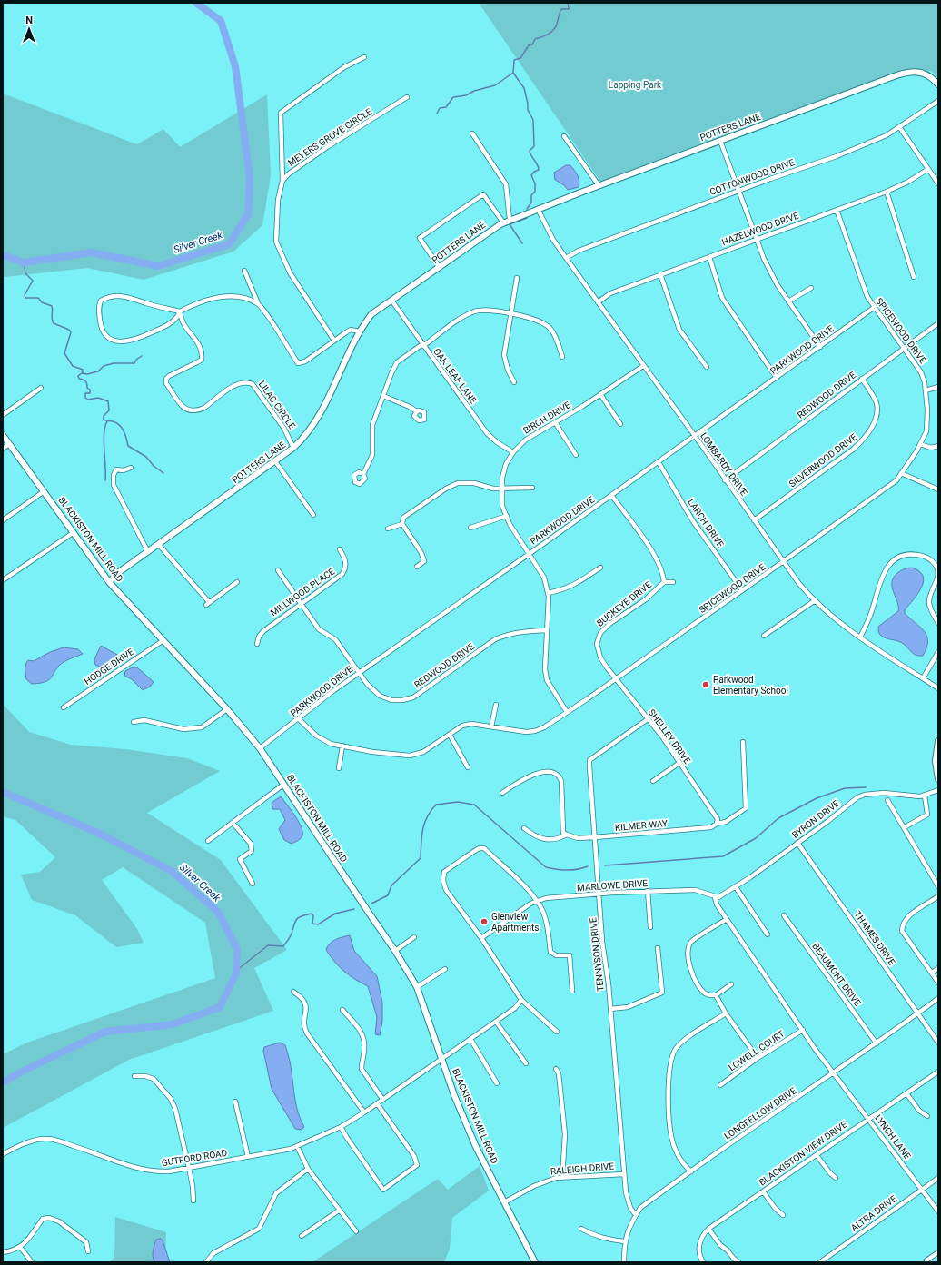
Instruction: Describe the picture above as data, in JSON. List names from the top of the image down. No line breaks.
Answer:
{"streets":{"main road":["POTTERS LANE","BLACKISTON MILL ROAD"],"street":["MEYERS GROVE CIRCLE","COTTONWOOD DRIVE","HAZELWOOD DRIVE","SPICEWOOD DRIVE","PARKWOOD DRIVE","OAK LEAF LANE","REDWOOD DRIVE","LILAC CIRCLE","BIRCH DRIVE","SILVERWOOD DRIVE","LOMBARDY DRIVE","LARCH DRIVE","MILLWOOD PLACE","BUCKEYE DRIVE","HODGE DRIVE","SHELLEY DRIVE","BYRON DRIVE","KILMER WAY","MARLOWE DRIVE","THAMES DRIVE","TENNYSON DRIVE","BEAUMONT DRIVE","LOWELL COURT","LONGFELLOW DRIVE","LYNCH LANE","BLACKISTON VIEW DRIVE","GUTFORD ROAD","RALEIGH DRIVE","ALTRA DRIVE"]},"crossings":[["POTTERS LANE","OAK LEAF LANE"],["POTTERS LANE","LILAC CIRCLE"],["POTTERS LANE","LOMBARDY DRIVE"],["POTTERS LANE","BLACKISTON MILL ROAD"],["COTTONWOOD DRIVE","LOMBARDY DRIVE"],["HAZELWOOD DRIVE","SPICEWOOD DRIVE"],["HAZELWOOD DRIVE","LOMBARDY DRIVE"],["SPICEWOOD DRIVE","PARKWOOD DRIVE"],["SPICEWOOD DRIVE","REDWOOD DRIVE"],["SPICEWOOD DRIVE","BIRCH DRIVE"],["SPICEWOOD DRIVE","LOMBARDY DRIVE"],["SPICEWOOD DRIVE","LARCH DRIVE"],["SPICEWOOD DRIVE","BUCKEYE DRIVE"],["SPICEWOOD DRIVE","SHELLEY DRIVE"],["PARKWOOD DRIVE","REDWOOD DRIVE"],["PARKWOOD DRIVE","BIRCH DRIVE"],["PARKWOOD DRIVE","LOMBARDY DRIVE"],["PARKWOOD DRIVE","LARCH DRIVE"],["PARKWOOD DRIVE","BLACKISTON MILL ROAD"],["PARKWOOD DRIVE","BUCKEYE DRIVE"],["OAK LEAF LANE","BIRCH DRIVE"],["REDWOOD DRIVE","BIRCH DRIVE"],["REDWOOD DRIVE","SILVERWOOD DRIVE"],["REDWOOD DRIVE","LOMBARDY DRIVE"],["REDWOOD DRIVE","MILLWOOD PLACE"],["BIRCH DRIVE","LOMBARDY DRIVE"],["SILVERWOOD DRIVE","LOMBARDY DRIVE"],["BLACKISTON MILL ROAD","HODGE DRIVE"],["BLACKISTON MILL ROAD","GUTFORD ROAD"],["BLACKISTON MILL ROAD","RALEIGH DRIVE"],["BUCKEYE DRIVE","SHELLEY DRIVE"],["SHELLEY DRIVE","KILMER WAY"],["SHELLEY DRIVE","TENNYSON DRIVE"],["BYRON DRIVE","MARLOWE DRIVE"],["BYRON DRIVE","THAMES DRIVE"],["KILMER WAY","TENNYSON DRIVE"],["MARLOWE DRIVE","TENNYSON DRIVE"],["THAMES DRIVE","LONGFELLOW DRIVE"],["TENNYSON DRIVE","LONGFELLOW DRIVE"],["TENNYSON DRIVE","RALEIGH DRIVE"],["BEAUMONT DRIVE","LONGFELLOW DRIVE"],["LONGFELLOW DRIVE","LYNCH LANE"],["LYNCH LANE","BLACKISTON VIEW DRIVE"],["LYNCH LANE","ALTRA DRIVE"]],"water":["Silver Creek"],"parks":["Lapping Park"],"places":["Parkwood Elementary School","Glenview Apartments"],"north":"top"}
